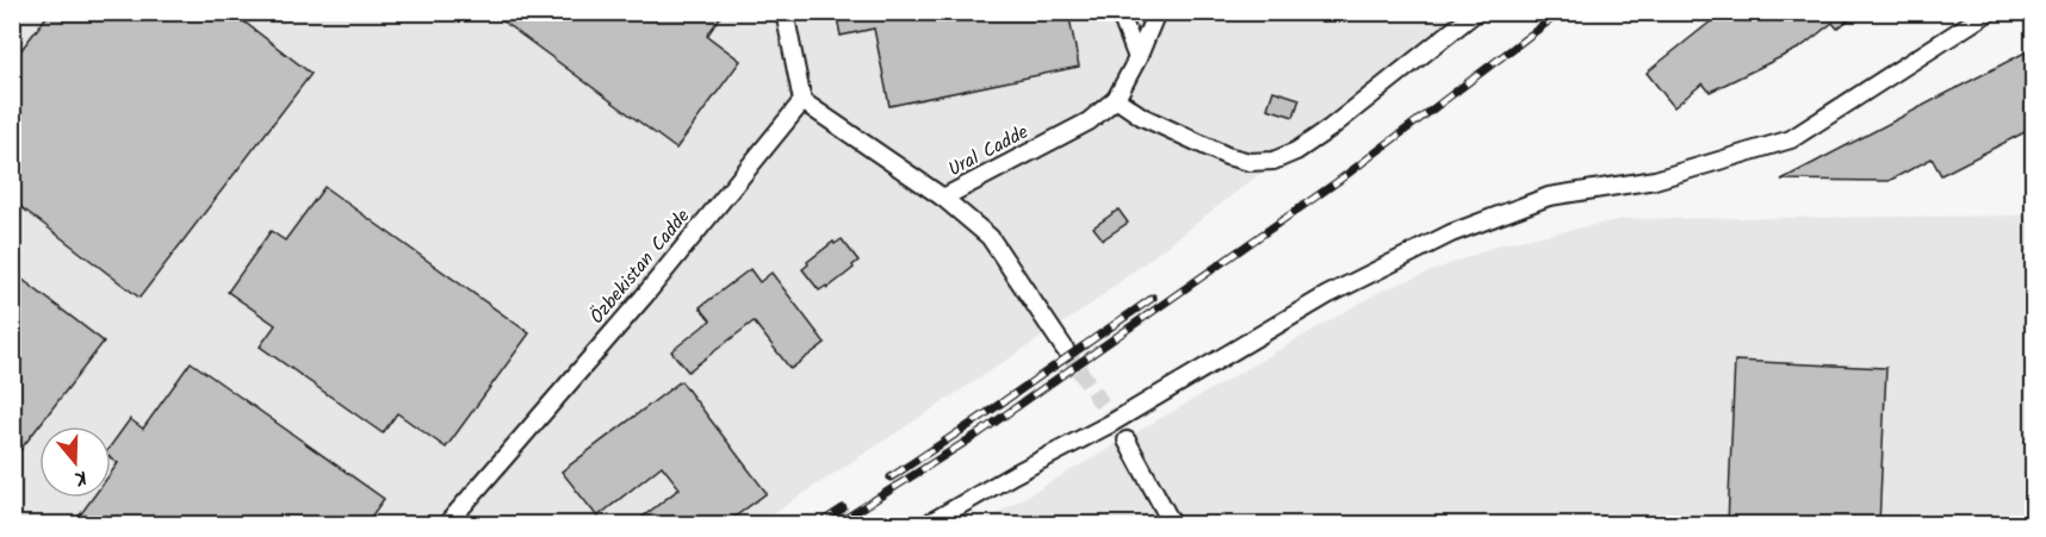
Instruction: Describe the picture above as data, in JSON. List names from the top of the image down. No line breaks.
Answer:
{"streets":{"street":["Ural Cadde","Özbekistan Cadde"]},"crossings":[["Ural Cadde","Özbekistan Cadde"]],"north":"bottom"}
